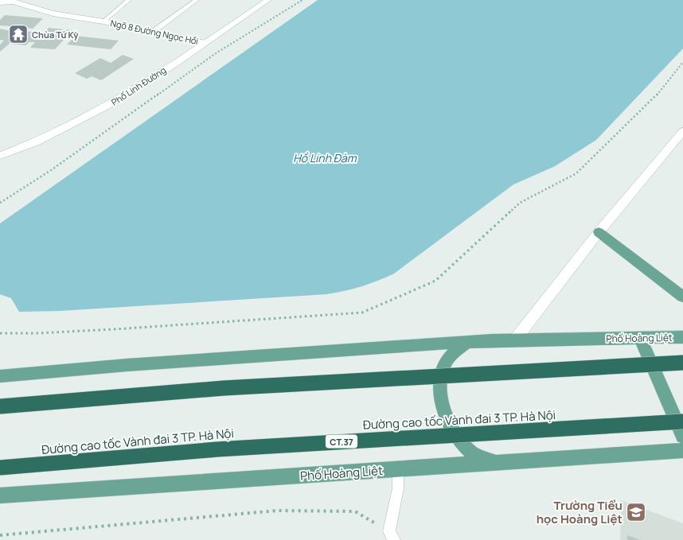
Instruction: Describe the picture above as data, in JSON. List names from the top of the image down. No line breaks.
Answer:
{"streets":{"highway":["Đường cao tốc Vành đai 3 TP. Hà Nội","CT.37"],"main road":["Phố Hoàng Liệt"],"street":["Ngõ 8 Đường Ngọc Hồi","Phố Linh Đường"]},"crossings":[["Ngõ 8 Đường Ngọc Hồi","Phố Linh Đường"]],"water":["Hồ Linh Đàm"],"places":{"temple":["Chùa Tứ Kỳ"],"school or university":["Trường Tiểu học Hoàng Liệt"]}}
